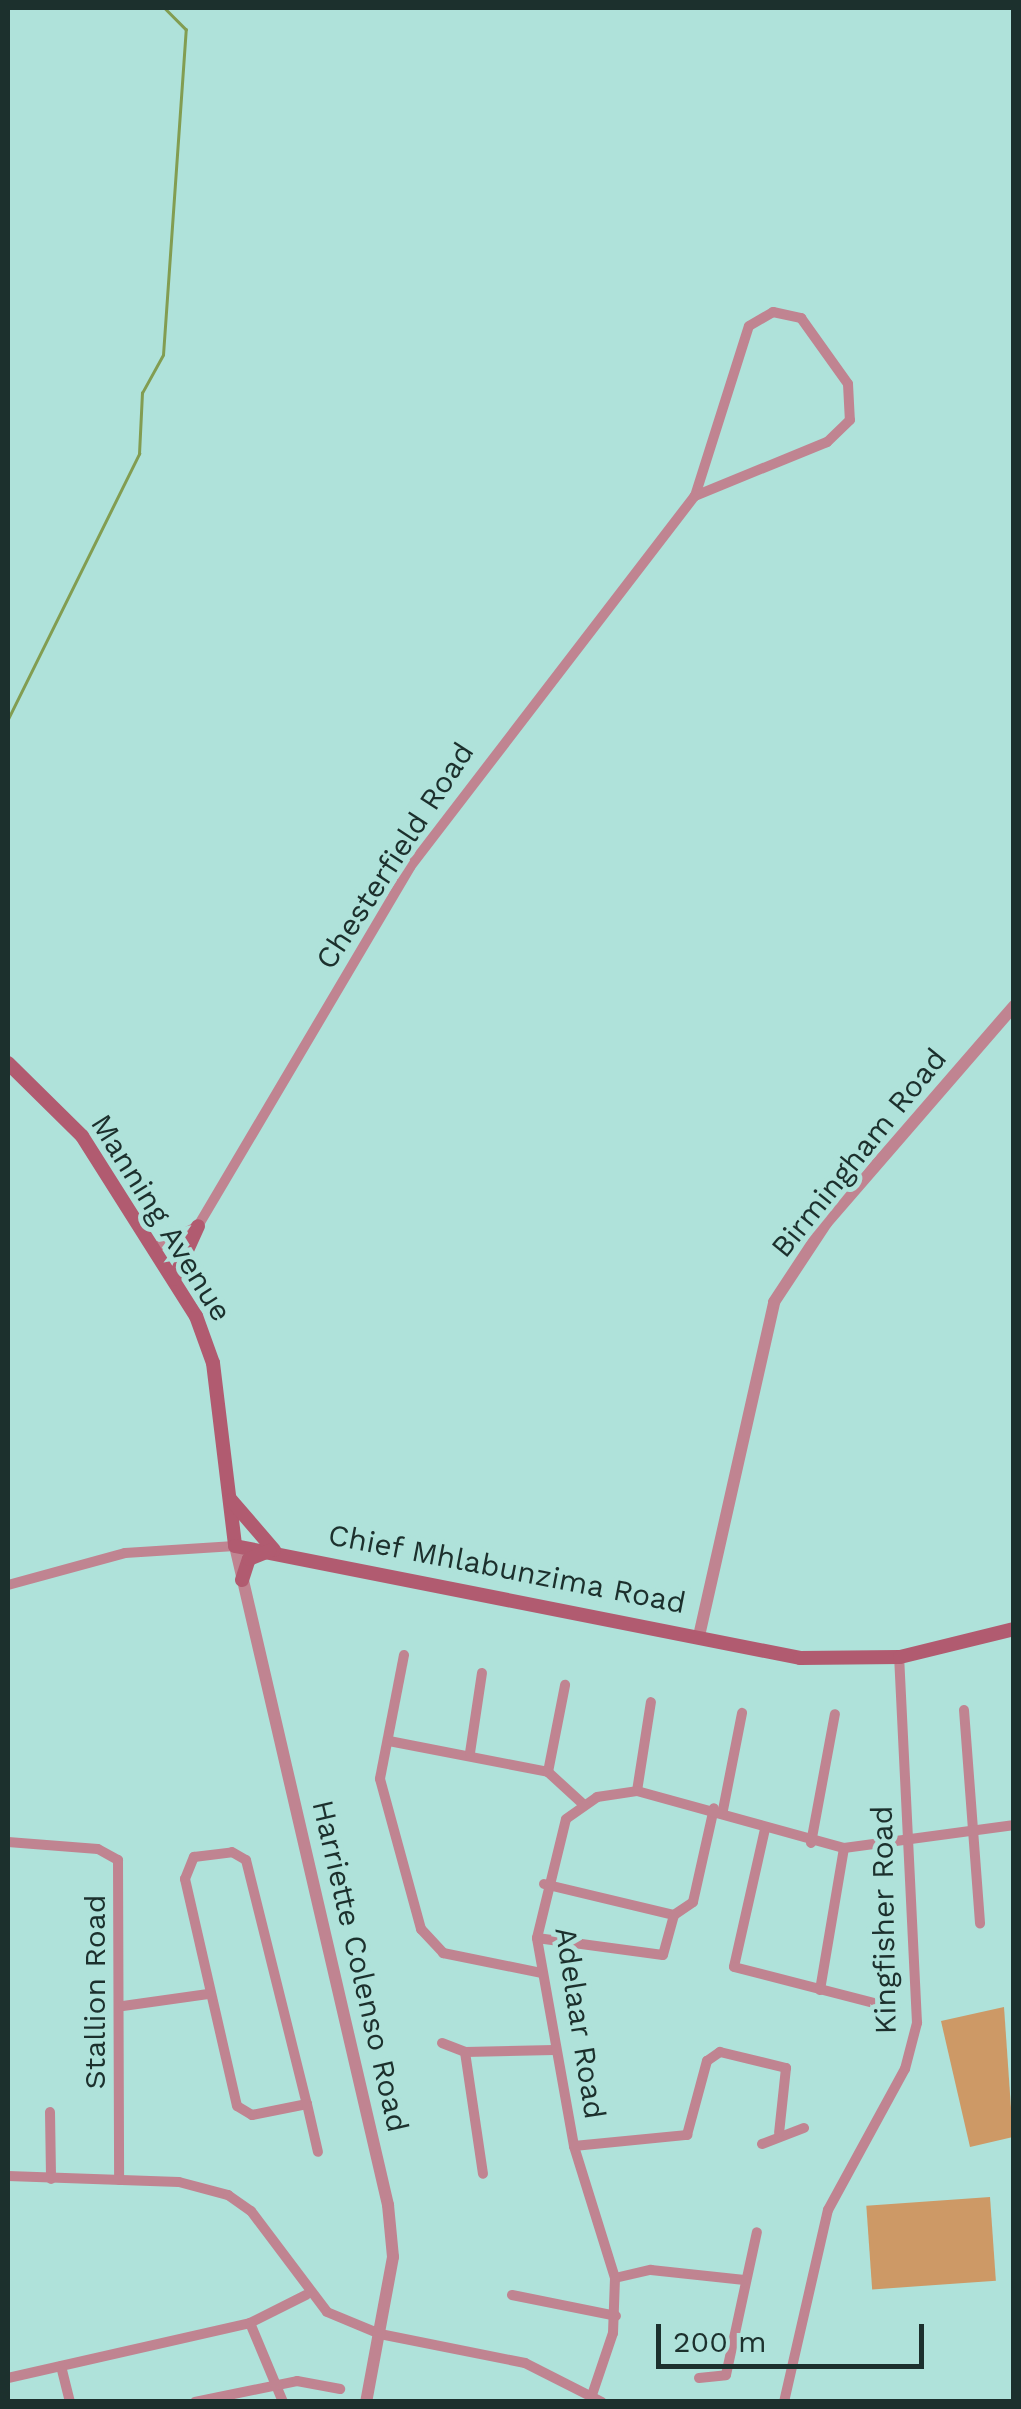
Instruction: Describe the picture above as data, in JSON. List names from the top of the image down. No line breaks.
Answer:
{"streets":{"main road":["Manning Avenue","Chief Mhlabunzima Road"],"street":["Chesterfield Road","Birmingham Road","Kingfisher Road","Harriette Colenso Road","Stallion Road","Adelaar Road"]},"crossings":[["Birmingham Road","Chief Mhlabunzima Road"],["Manning Avenue","Chief Mhlabunzima Road"],["Manning Avenue","Harriette Colenso Road"],["Chief Mhlabunzima Road","Kingfisher Road"],["Chief Mhlabunzima Road","Harriette Colenso Road"]],"scale_bar":"200 m"}
